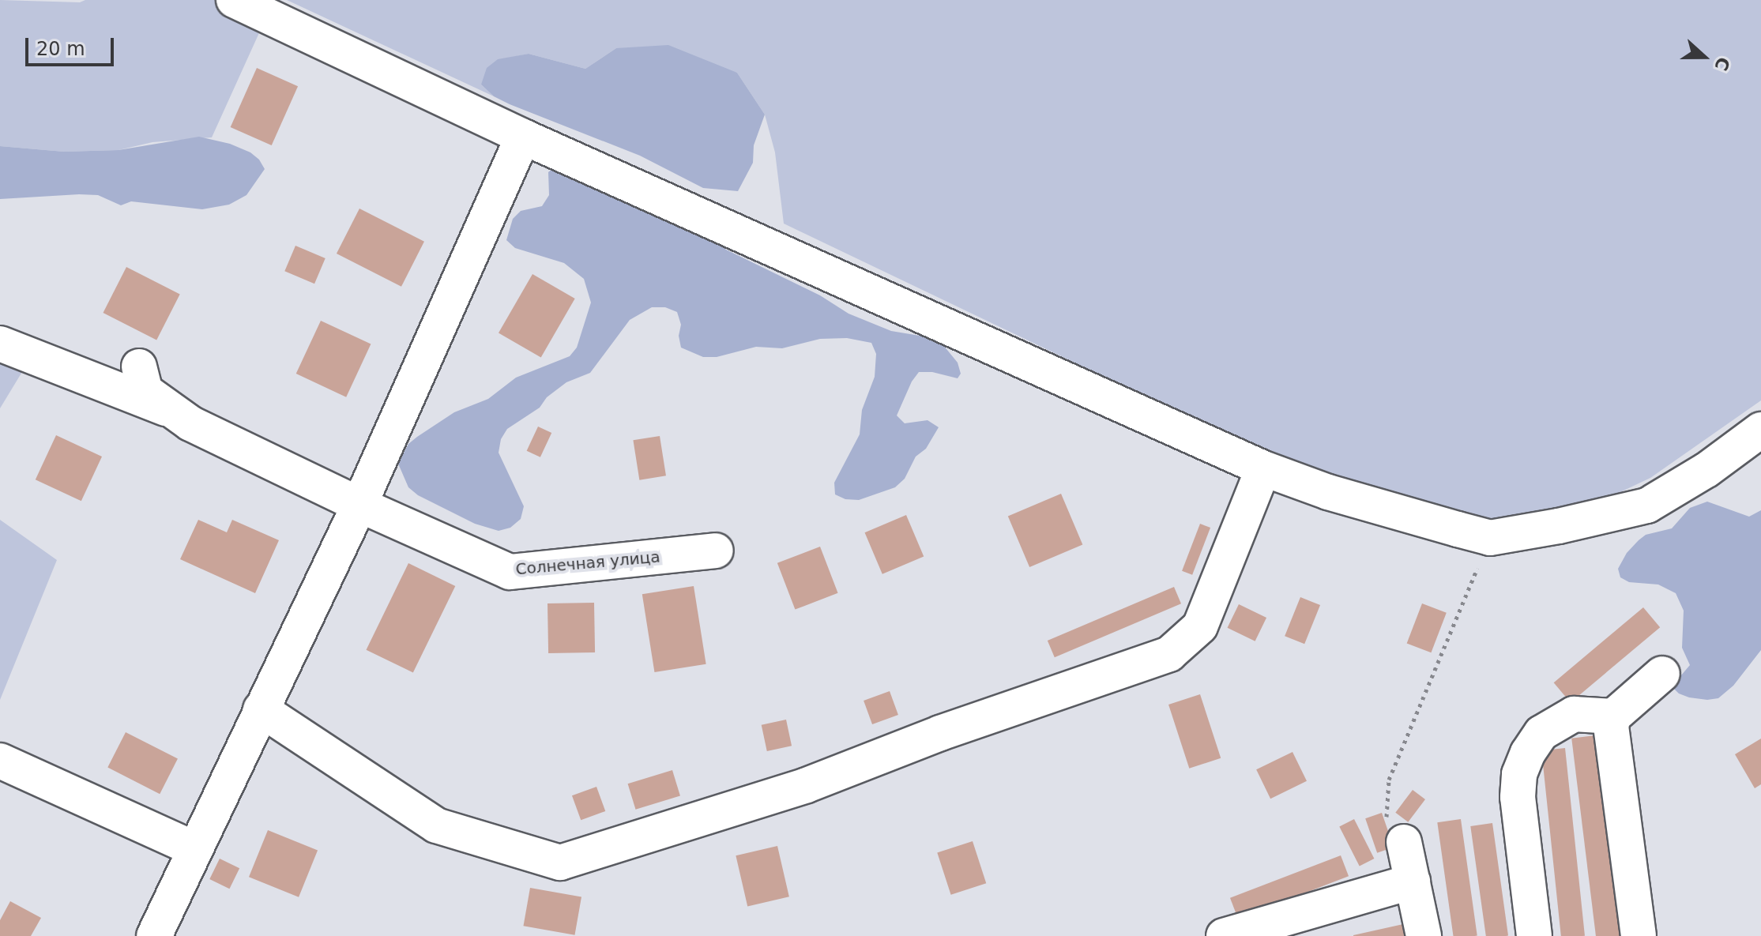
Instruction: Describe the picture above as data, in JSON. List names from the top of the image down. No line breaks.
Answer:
{"streets":{"street":["Солнечная улица"]},"scale_bar":"20 m","north":"right"}
